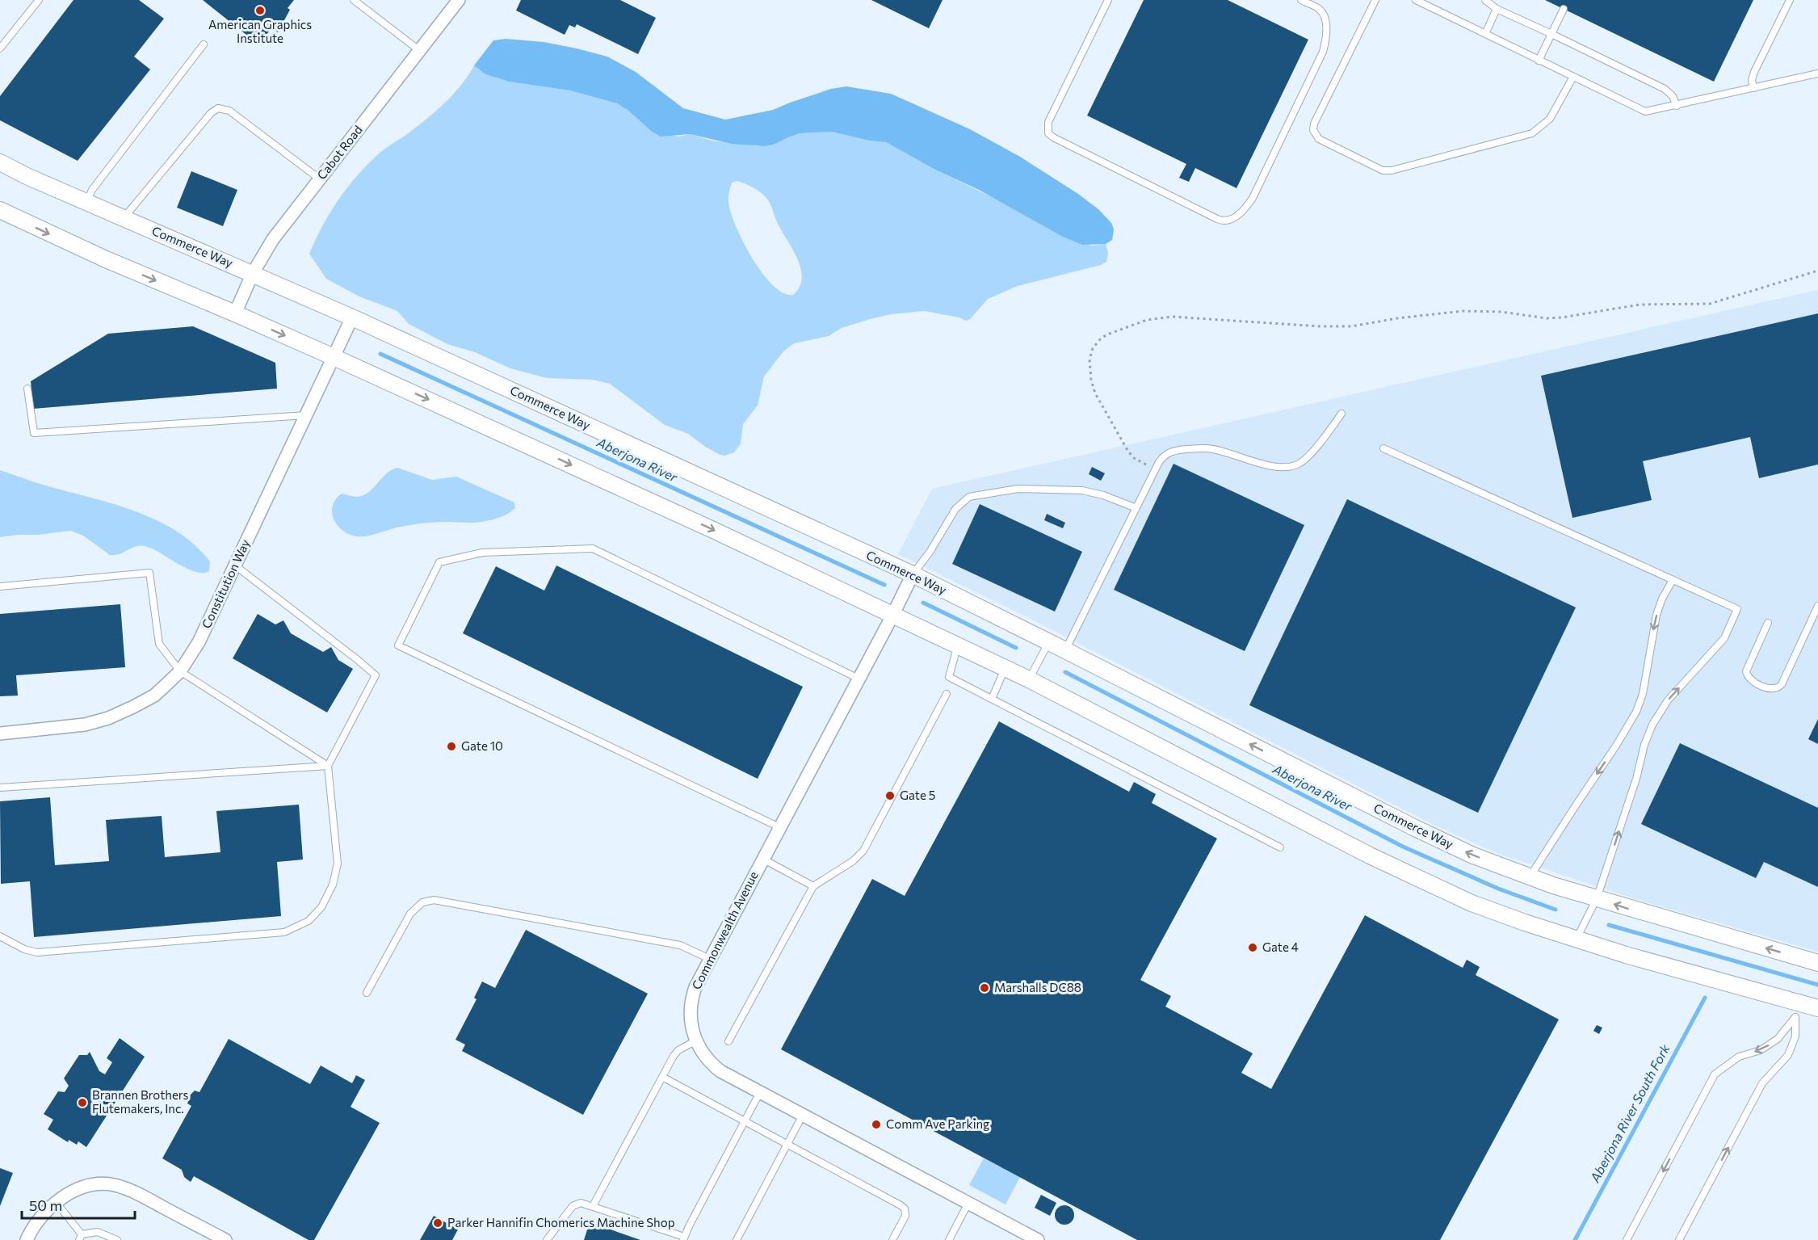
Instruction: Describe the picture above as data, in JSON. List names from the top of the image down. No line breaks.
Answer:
{"streets":{"street":["Cabot Road","Commerce Way","Constitution Way","Commonwealth Avenue"]},"crossings":[["Cabot Road","Commerce Way"],["Commerce Way","Constitution Way"],["Commerce Way","Commonwealth Avenue"]],"water":["Aberjona River","Aberjona River South Fork"],"places":["American Graphics Institute","Gate 10","Gate 5","Gate 4","Marshalls DC88","Brannen Brothers Flutemakers, Inc.","Comm Ave Parking","Parker Hannifin Chomerics Machine Shop"],"scale_bar":"50 m"}
